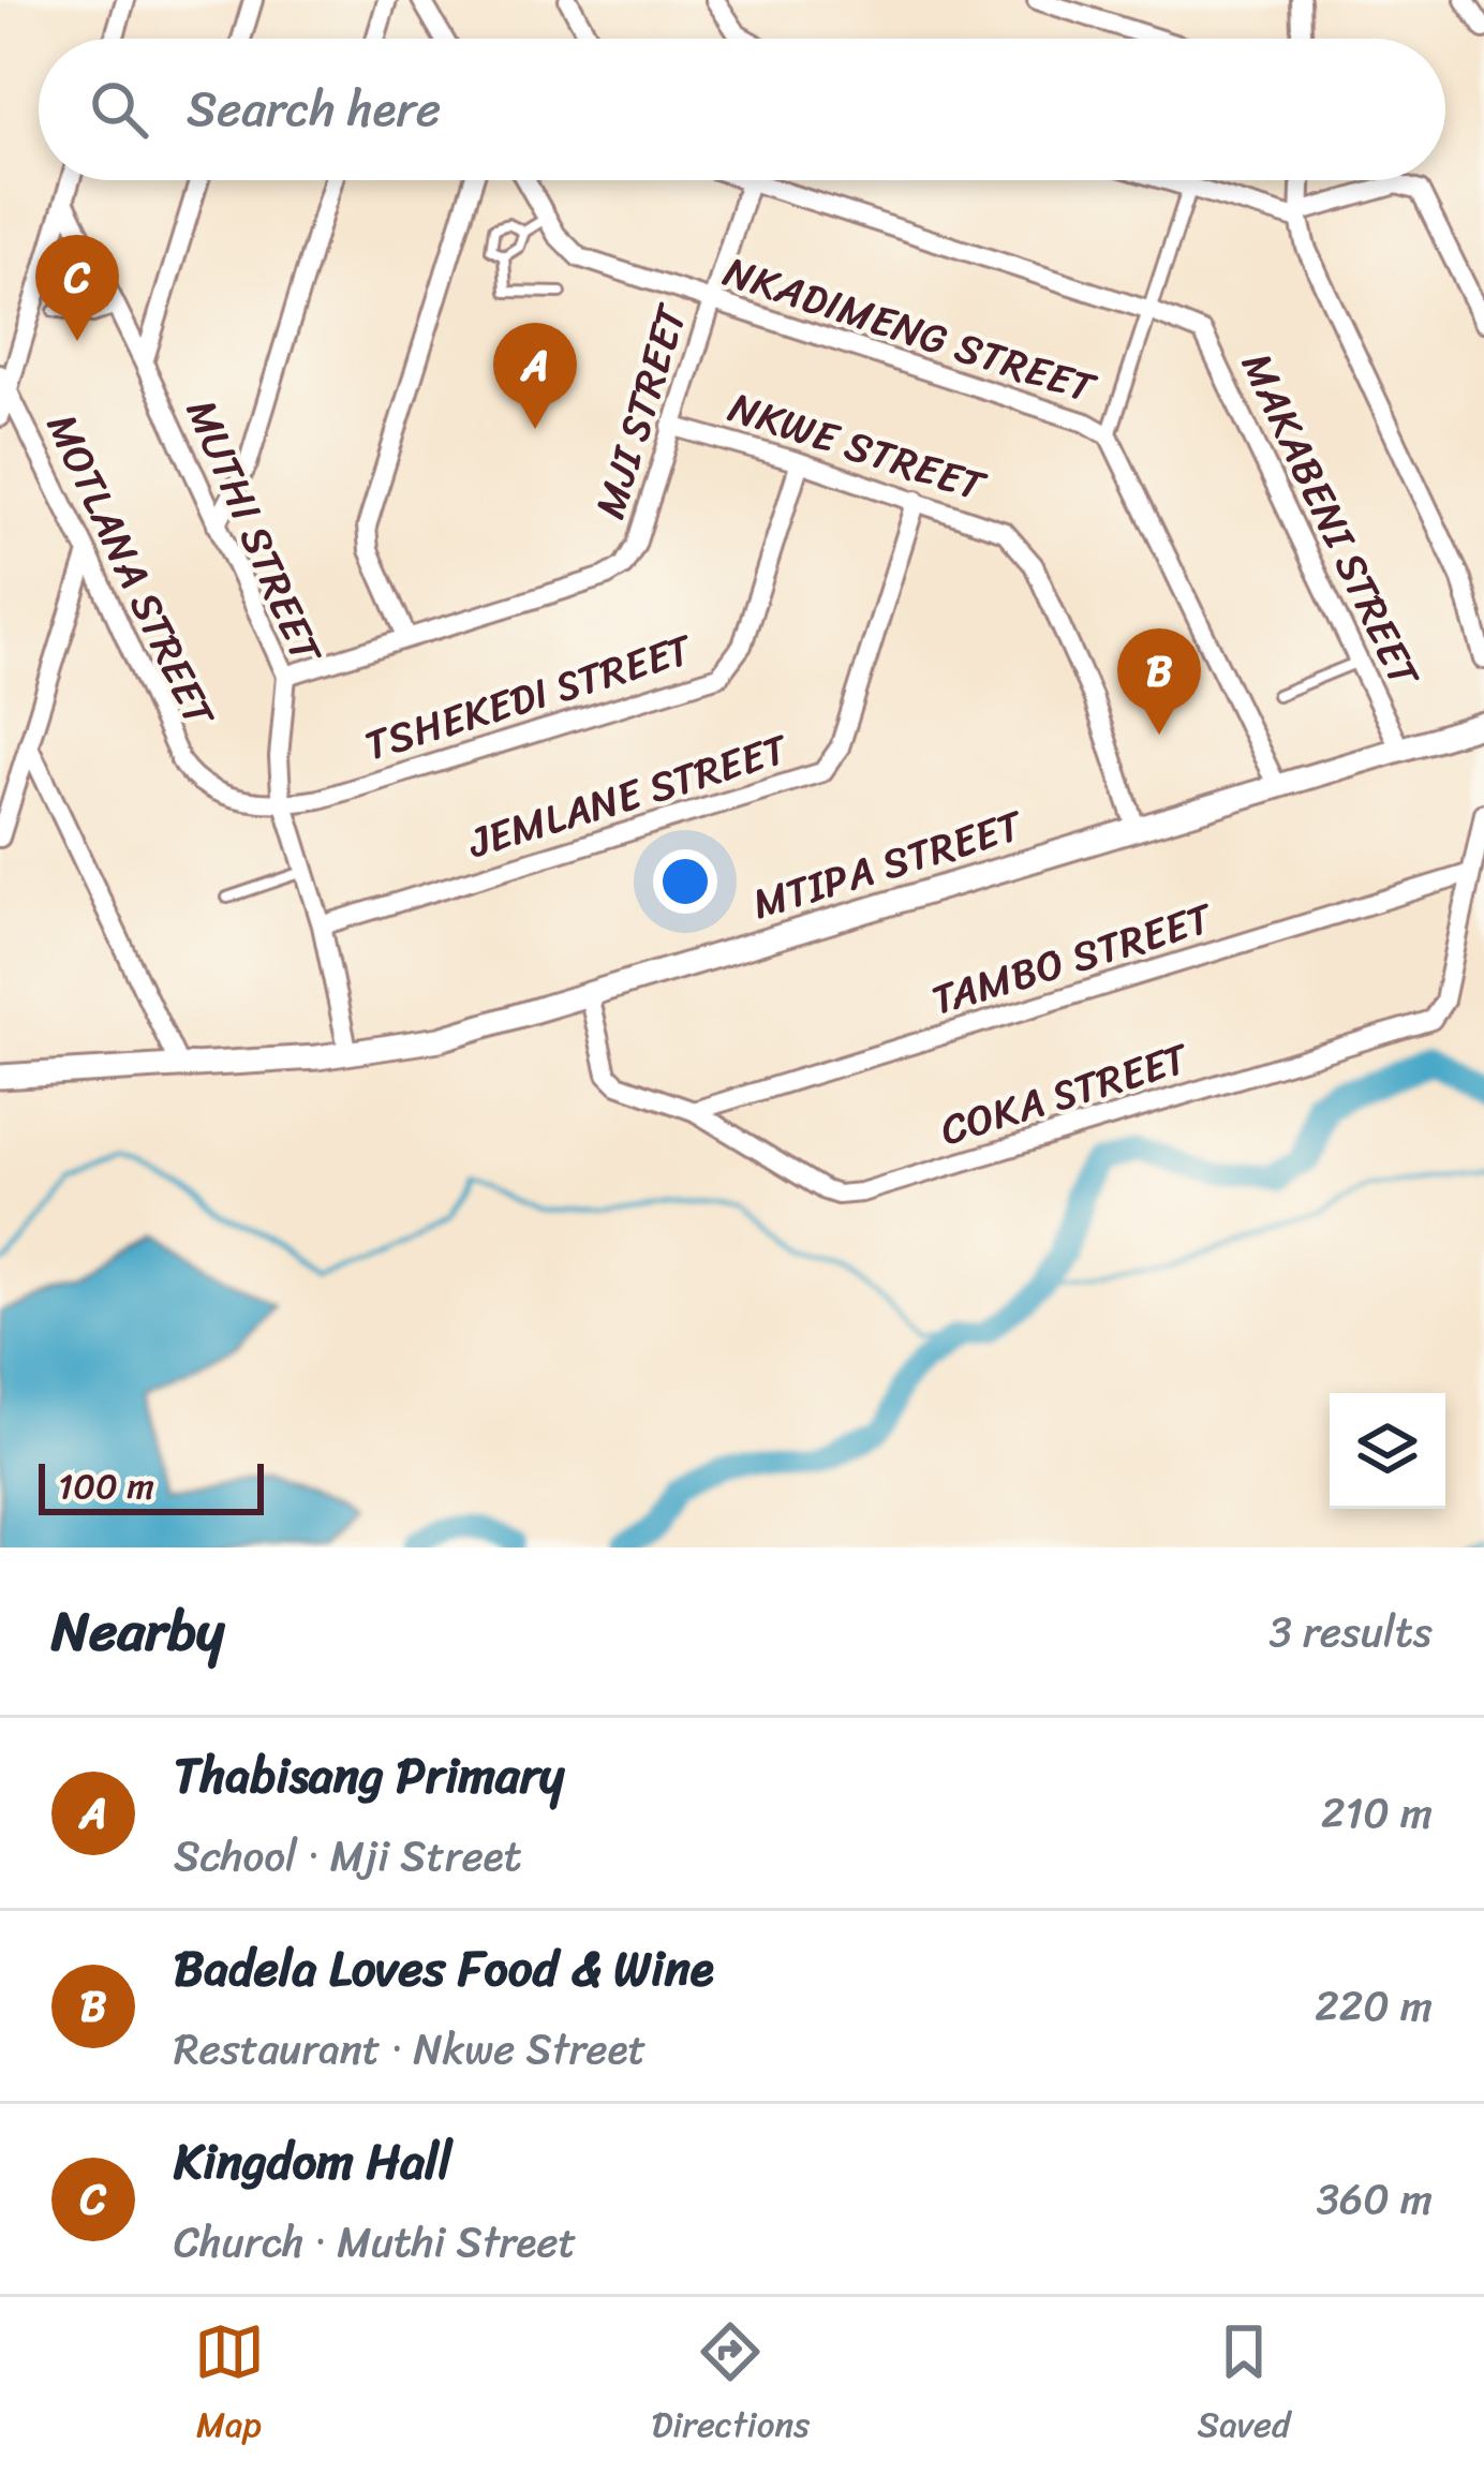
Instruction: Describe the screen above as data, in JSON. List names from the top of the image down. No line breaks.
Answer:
{"streets":{"street":["NKADIMENG STREET","MJI STREET","NKWE STREET","MAKABENI STREET","MUTHI STREET","MOTLANA STREET","TSHEKEDI STREET","JEMLANE STREET","MTIPA STREET","TAMBO STREET","COKA STREET"]},"crossings":[["NKADIMENG STREET","MJI STREET"],["NKADIMENG STREET","MTIPA STREET"],["MJI STREET","NKWE STREET"],["MJI STREET","MAKABENI STREET"],["MJI STREET","MUTHI STREET"],["NKWE STREET","TSHEKEDI STREET"],["NKWE STREET","JEMLANE STREET"],["NKWE STREET","MTIPA STREET"],["MAKABENI STREET","MTIPA STREET"],["MUTHI STREET","MOTLANA STREET"],["MUTHI STREET","TSHEKEDI STREET"],["MUTHI STREET","JEMLANE STREET"],["MUTHI STREET","MTIPA STREET"],["MOTLANA STREET","TSHEKEDI STREET"],["MTIPA STREET","COKA STREET"],["TAMBO STREET","COKA STREET"]],"scale_bar":"100 m","page":{"search":"Search here","pins":["C","A","B"],"scale":"100 m","heading":["Nearby","3 results"],"list":[{"mark":"A","name":"Thabisang Primary","note":"School · Mji Street","value":"210 m"},{"mark":"B","name":"Badela Loves Food & Wine","note":"Restaurant · Nkwe Street","value":"220 m"},{"mark":"C","name":"Kingdom Hall","note":"Church · Muthi Street","value":"360 m"}],"nav":["Map","Directions","Saved"]}}
